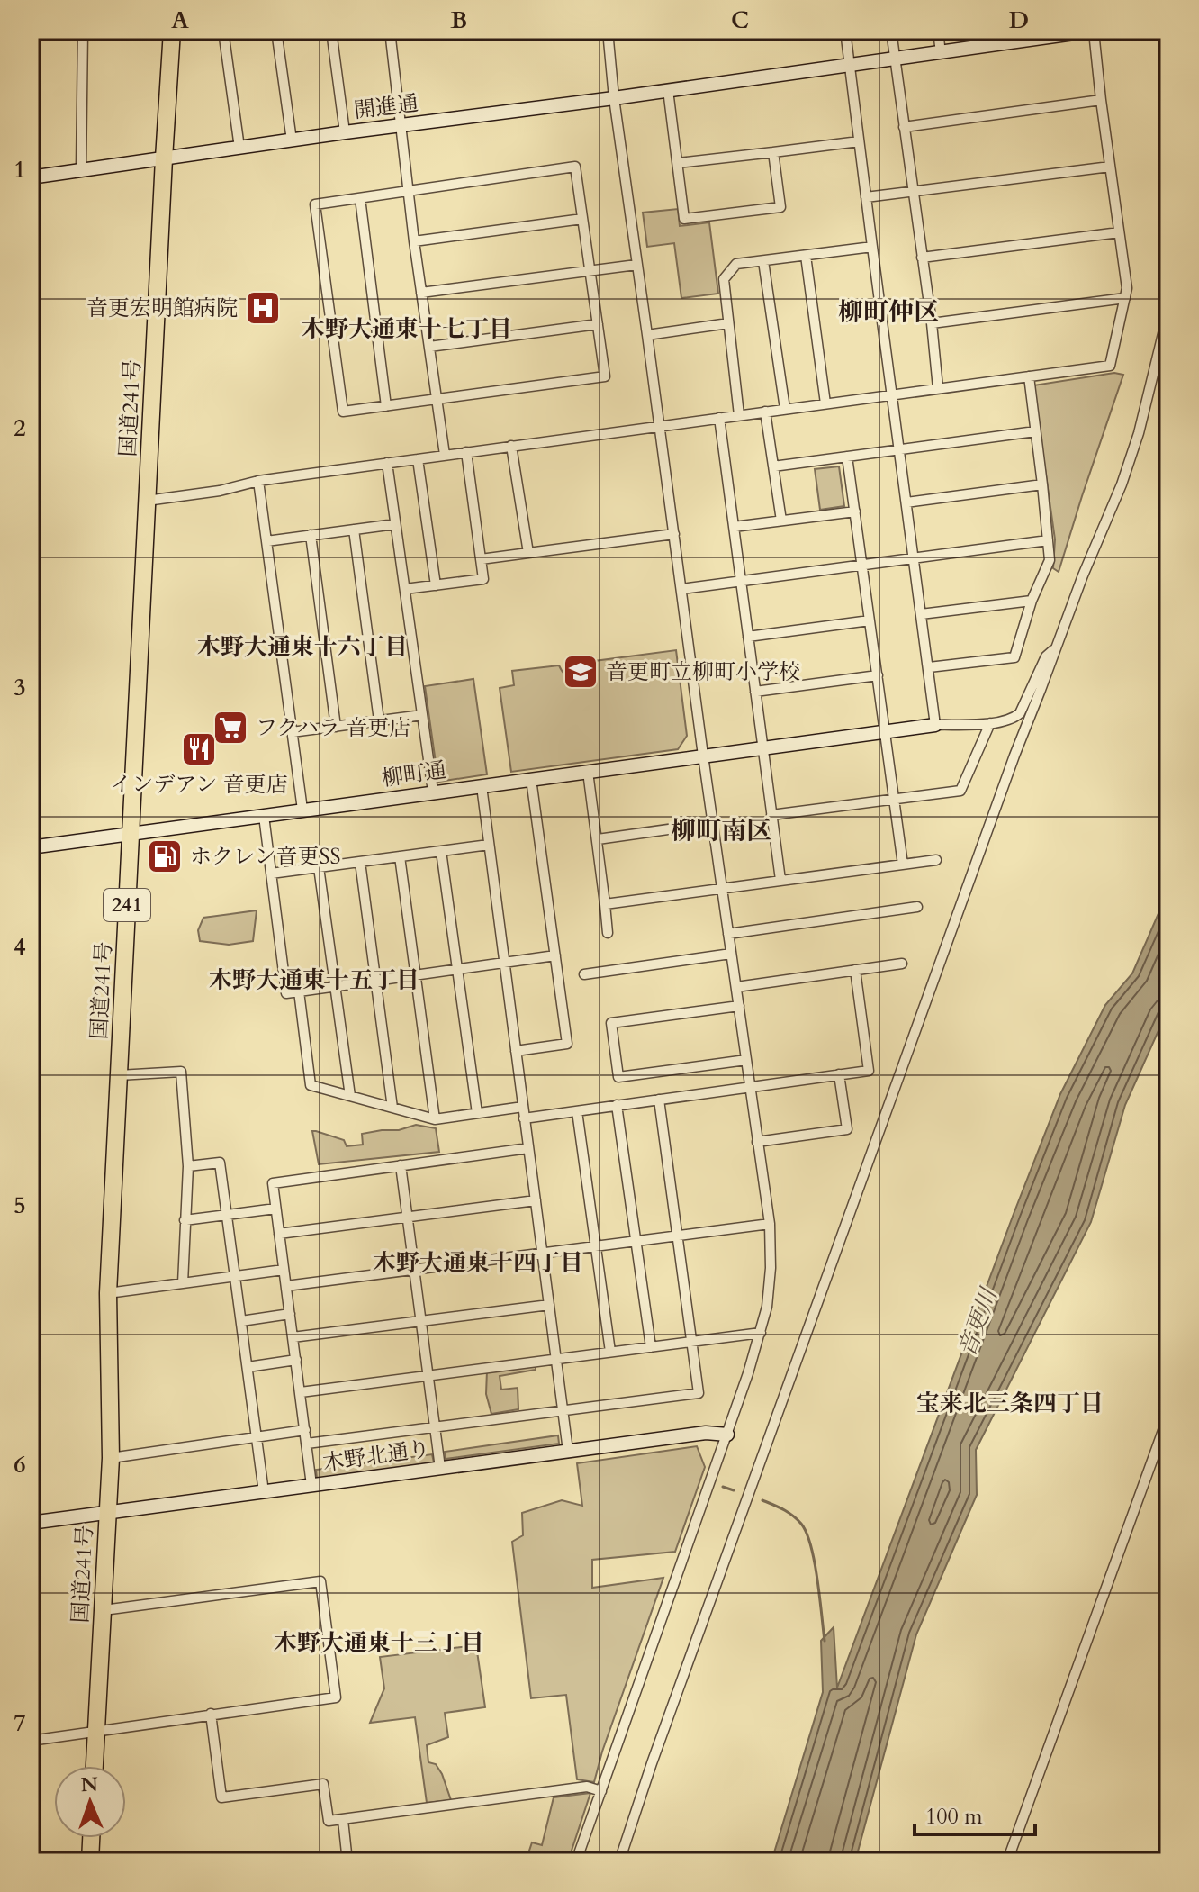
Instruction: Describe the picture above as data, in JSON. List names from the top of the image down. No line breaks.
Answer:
{"streets":{"highway":["国道241号","241"],"street":["開進通","柳町通","木野北通り"]},"crossings":[["開進通","国道241号"],["国道241号","柳町通"],["国道241号","木野北通り"]],"districts":["柳町仲区","木野大通東十七丁目","木野大通東十六丁目","柳町南区","木野大通東十五丁目","木野大通東十四丁目","宝来北三条四丁目","木野大通東十三丁目"],"water":["音更川"],"places":{"hospital":["音更宏明館病院"],"school or university":["音更町立柳町小学校"],"supermarket":["フクハラ 音更店"],"restaurant":["インデアン 音更店"],"fuel station":["ホクレン音更SS"]},"scale_bar":"100 m","north":"top","grid":{"columns":["A","B","C","D"],"rows":["1","2","3","4","5","6","7"]}}
